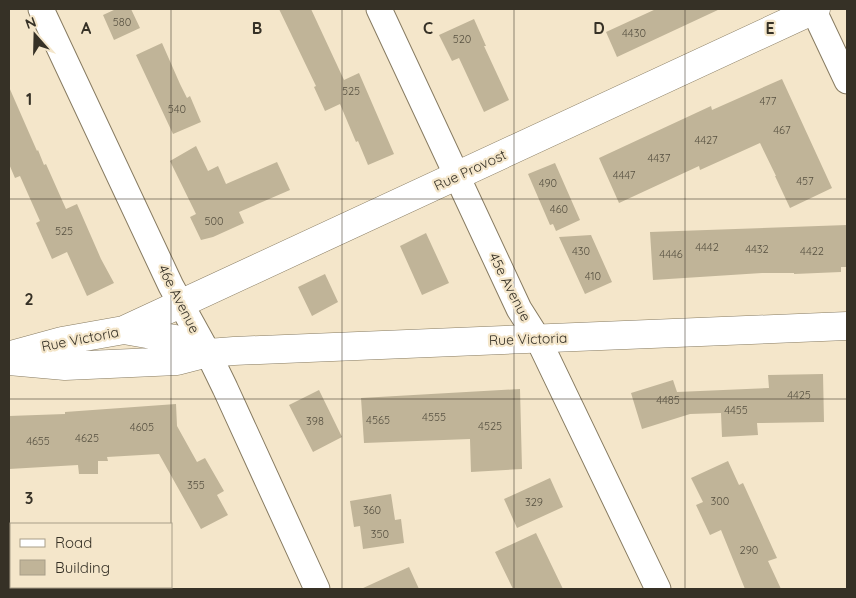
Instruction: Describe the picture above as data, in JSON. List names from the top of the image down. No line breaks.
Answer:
{"streets":{"main road":["Rue Provost","Rue Victoria"],"street":["45e Avenue","46e Avenue"]},"crossings":[["Rue Provost","45e Avenue"],["Rue Provost","46e Avenue"],["Rue Provost","Rue Victoria"],["45e Avenue","Rue Victoria"],["46e Avenue","Rue Victoria"]],"house_numbers":["580","4430","520","525","477","540","467","4427","4437","4447","457","490","460","500","525","4442","4432","430","4422","4446","410","4425","4485","4455","4555","4565","398","4525","4605","4625","4655","355","300","329","360","350","290"],"legend":["Road","Building"],"north":"top","grid":{"columns":["A","B","C","D","E"],"rows":["1","2","3"]}}
